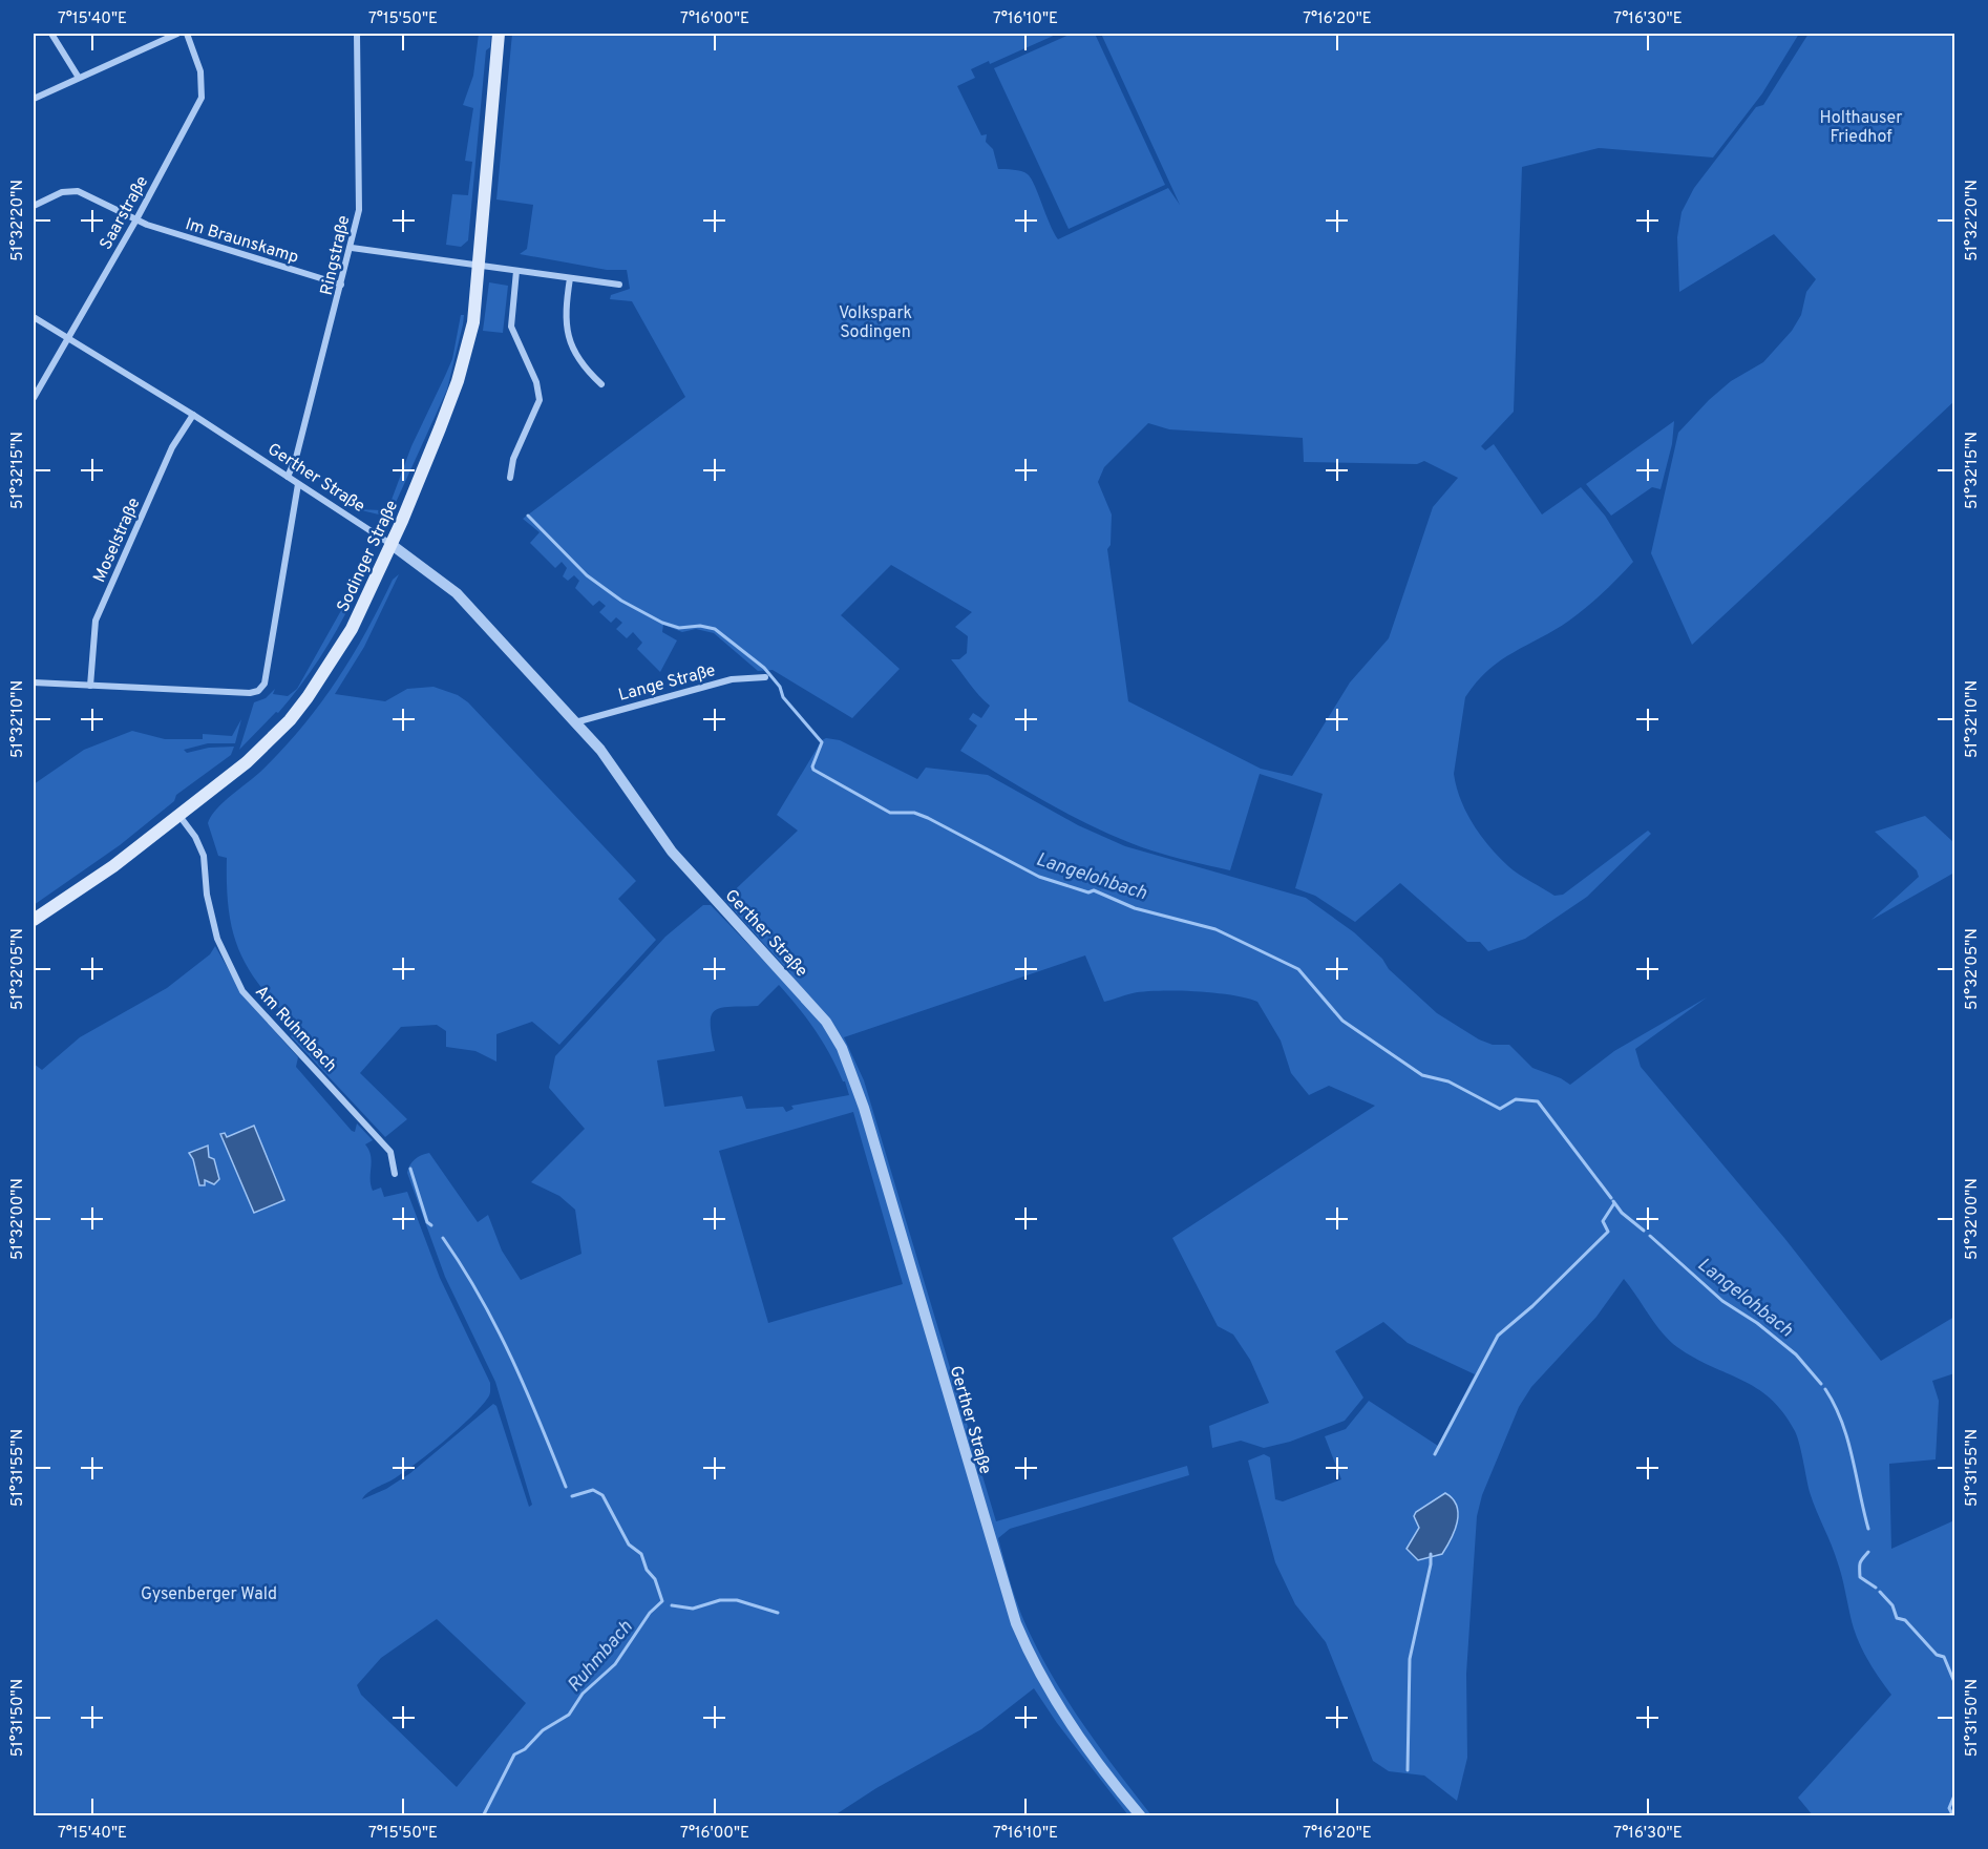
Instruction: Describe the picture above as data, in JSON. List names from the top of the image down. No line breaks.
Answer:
{"streets":{"main road":["Sodinger Straße"],"street":["Saarstraße","Im Braunskamp","Ringstraße","Gerther Straße","Moselstraße","Lange Straße","Am Ruhmbach"]},"crossings":[["Saarstraße","Im Braunskamp"],["Saarstraße","Gerther Straße"],["Im Braunskamp","Ringstraße"],["Ringstraße","Gerther Straße"],["Gerther Straße","Moselstraße"],["Gerther Straße","Sodinger Straße"],["Gerther Straße","Lange Straße"],["Sodinger Straße","Am Ruhmbach"]],"water":["Langelohbach","Ruhmbach"],"parks":["Holthauser Friedhof","Volkspark Sodingen","Gysenberger Wald"],"coordinates":["7°15'40\"E","7°15'50\"E","7°16'00\"E","7°16'10\"E","7°16'20\"E","7°16'30\"E","51°32'20\"N","51°32'15\"N","51°32'10\"N","51°32'05\"N","51°32'00\"N","51°31'55\"N","51°31'50\"N"]}
